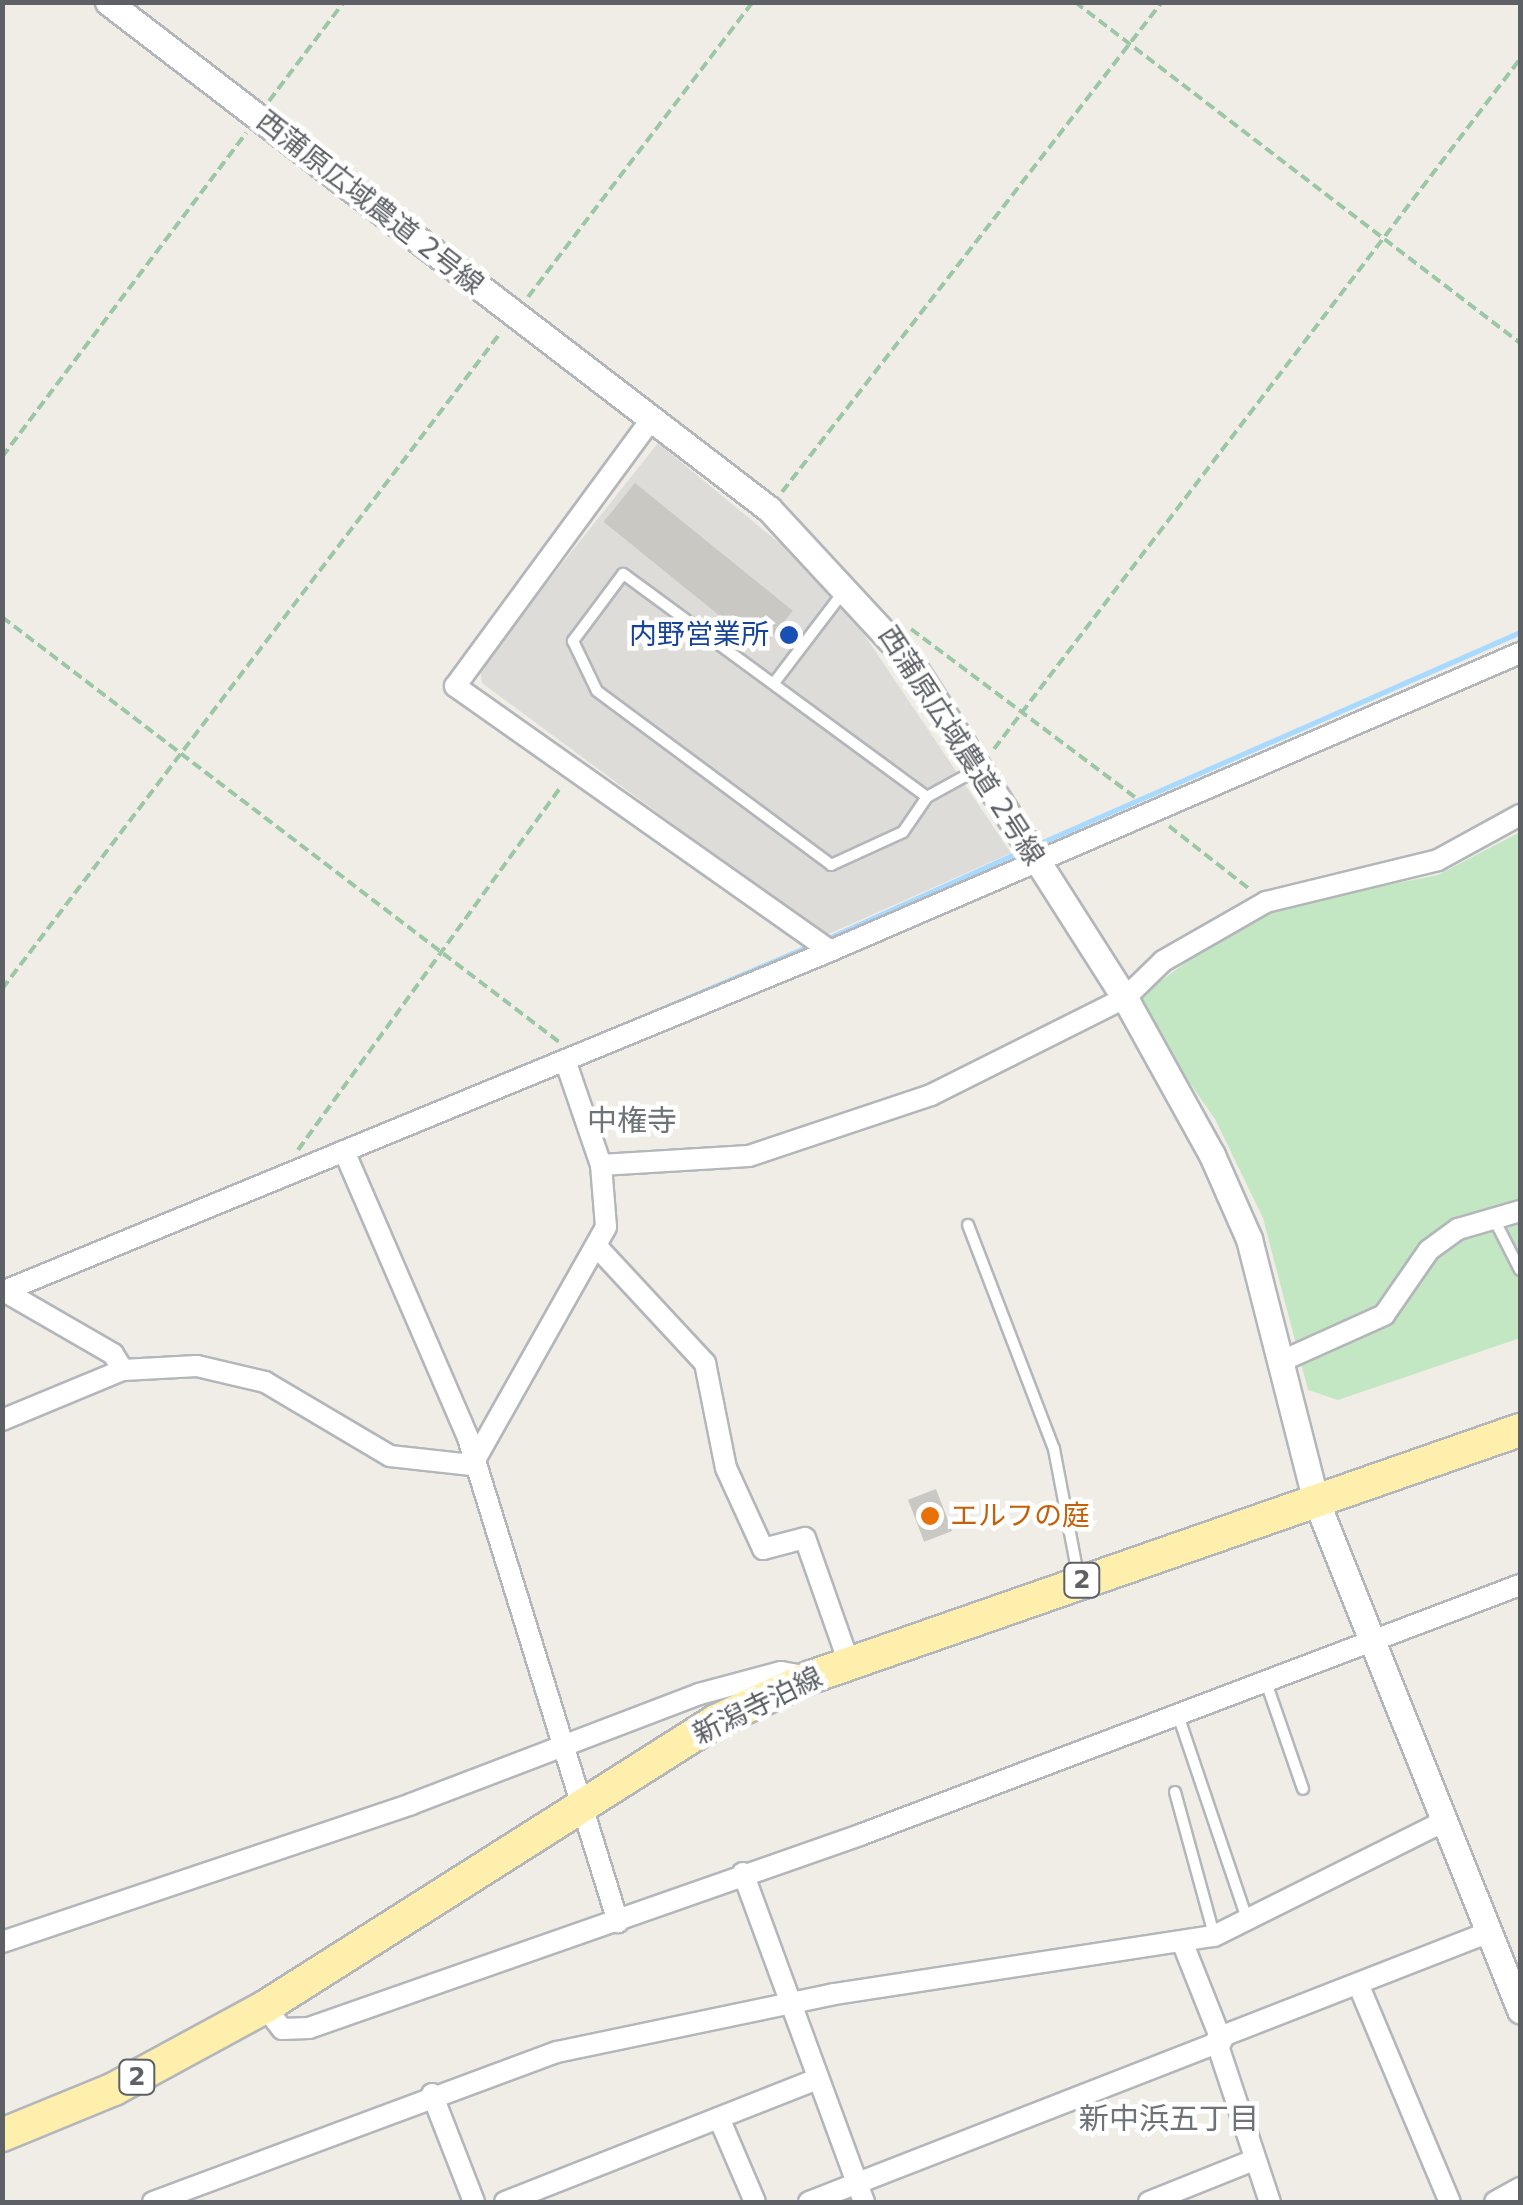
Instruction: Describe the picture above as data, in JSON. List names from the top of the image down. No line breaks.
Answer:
{"streets":{"main road":["2","新潟寺泊線"],"street":["西蒲原広域農道 2号線"]},"crossings":[["西蒲原広域農道 2号線","新潟寺泊線"]],"districts":["中権寺","新中浜五丁目"],"places":["内野営業所","エルフの庭"]}
